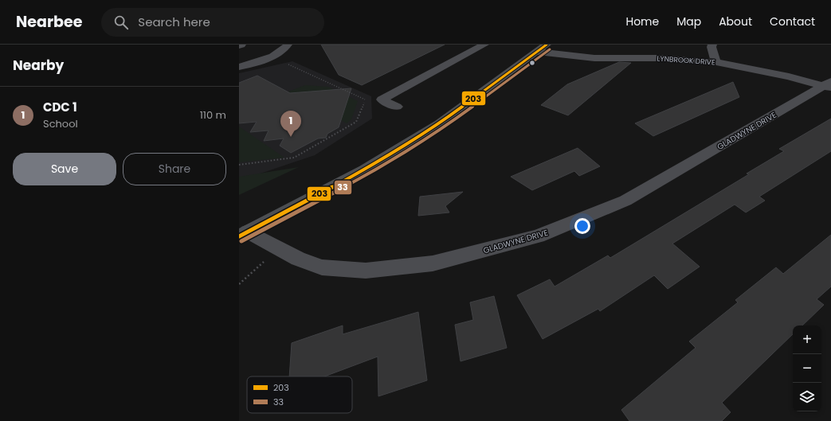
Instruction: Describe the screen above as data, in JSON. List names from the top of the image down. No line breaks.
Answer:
{"streets":{"street":["LYNBROOK DRIVE","GLADWYNE DRIVE"]},"crossings":[["LYNBROOK DRIVE","GLADWYNE DRIVE"]],"lines":["transit line 203","transit line 33"],"legend":["203","33"],"page":{"header":"Nearbee","search":"Search here","nav":["Home","Map","About","Contact"],"heading":"Nearby","list":[{"mark":"1","name":"CDC 1","note":"School","value":"110 m"}],"pins":"1","buttons":["Save","Share"],"map_buttons":["+","−"]}}
